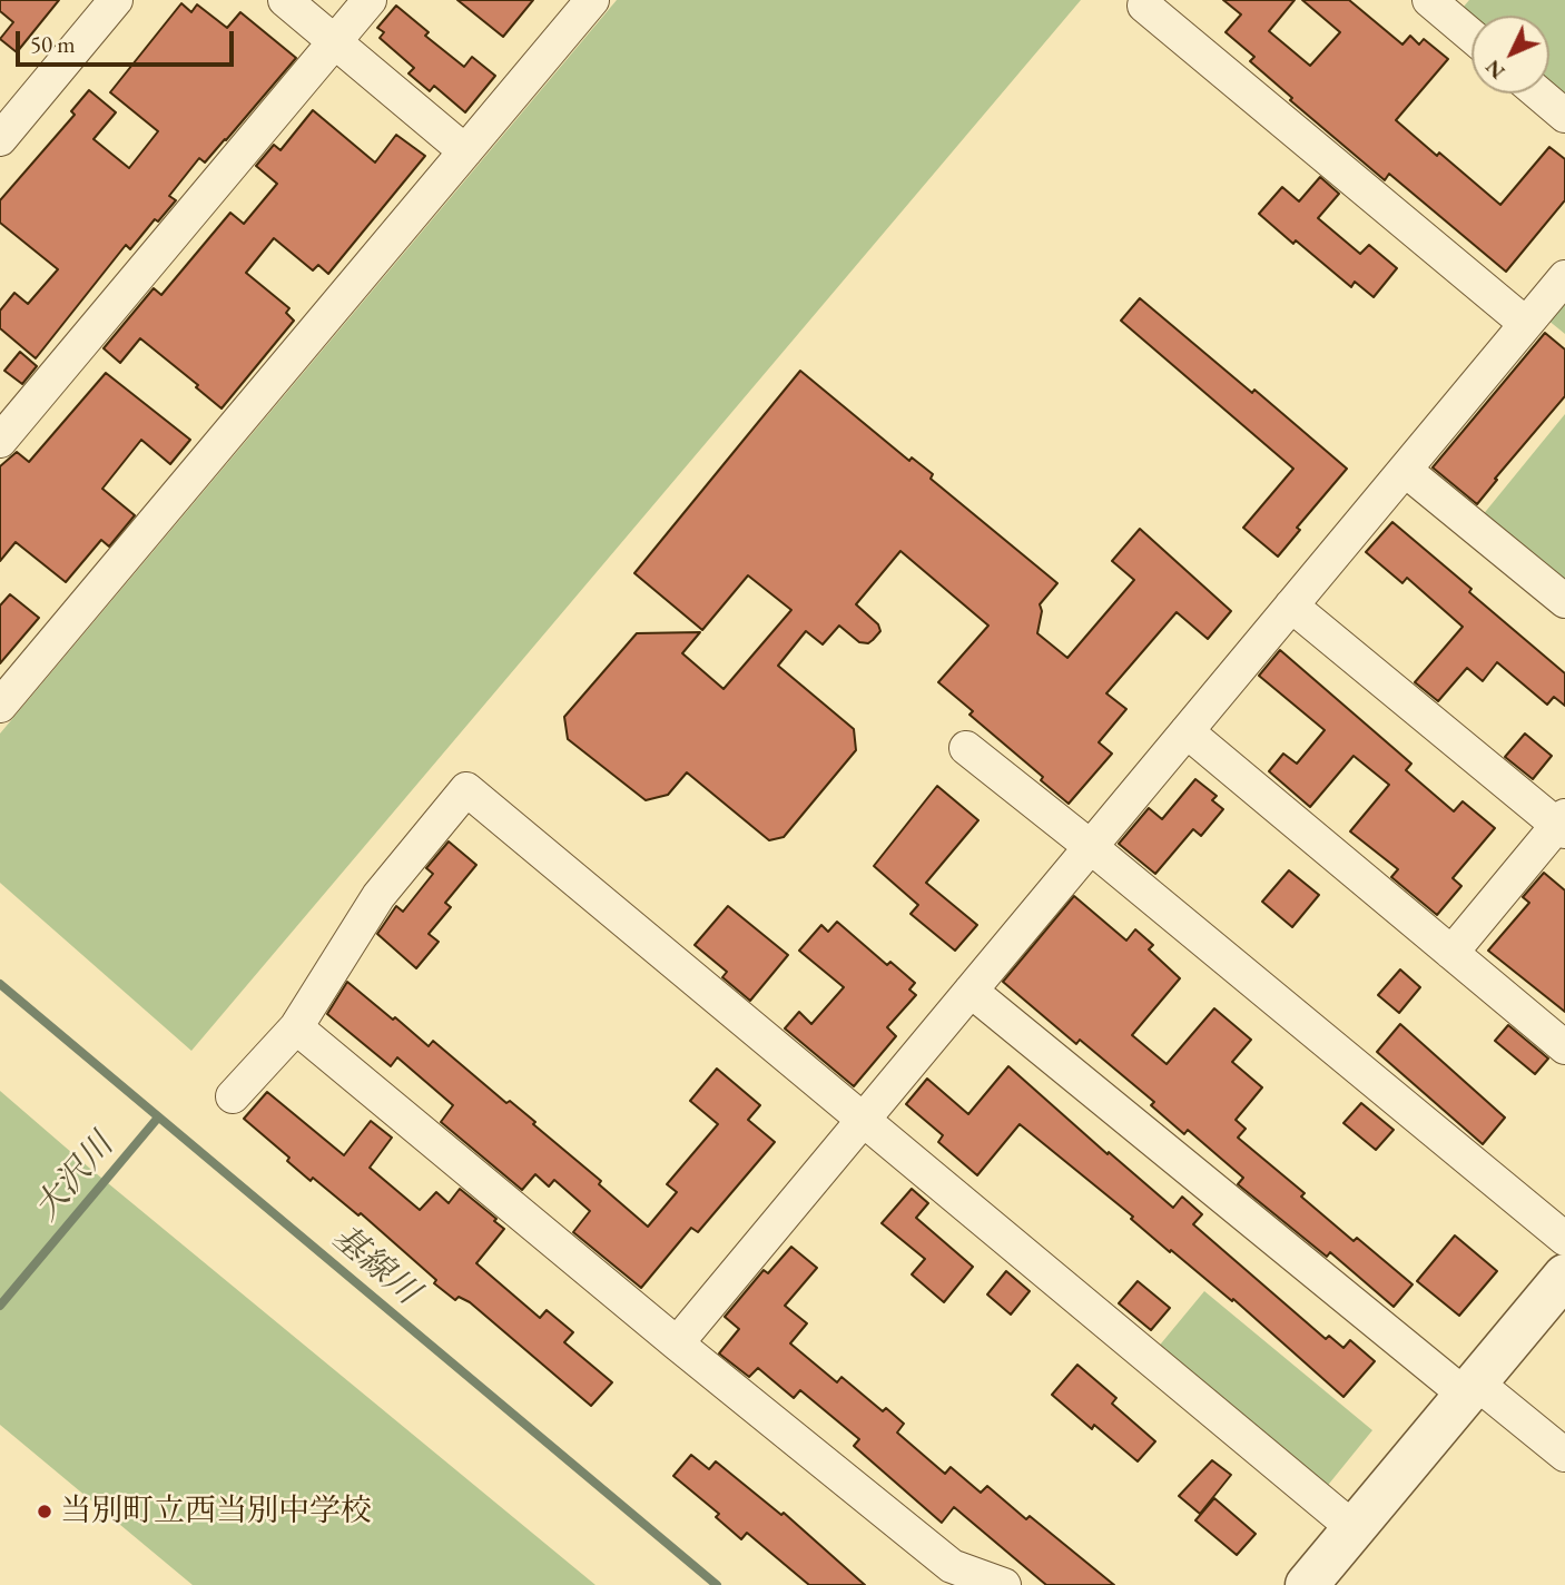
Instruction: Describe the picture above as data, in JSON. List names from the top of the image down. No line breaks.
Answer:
{"water":["大沢川","基線川"],"places":["当別町立西当別中学校"],"scale_bar":"50 m","north":"bottom left"}
